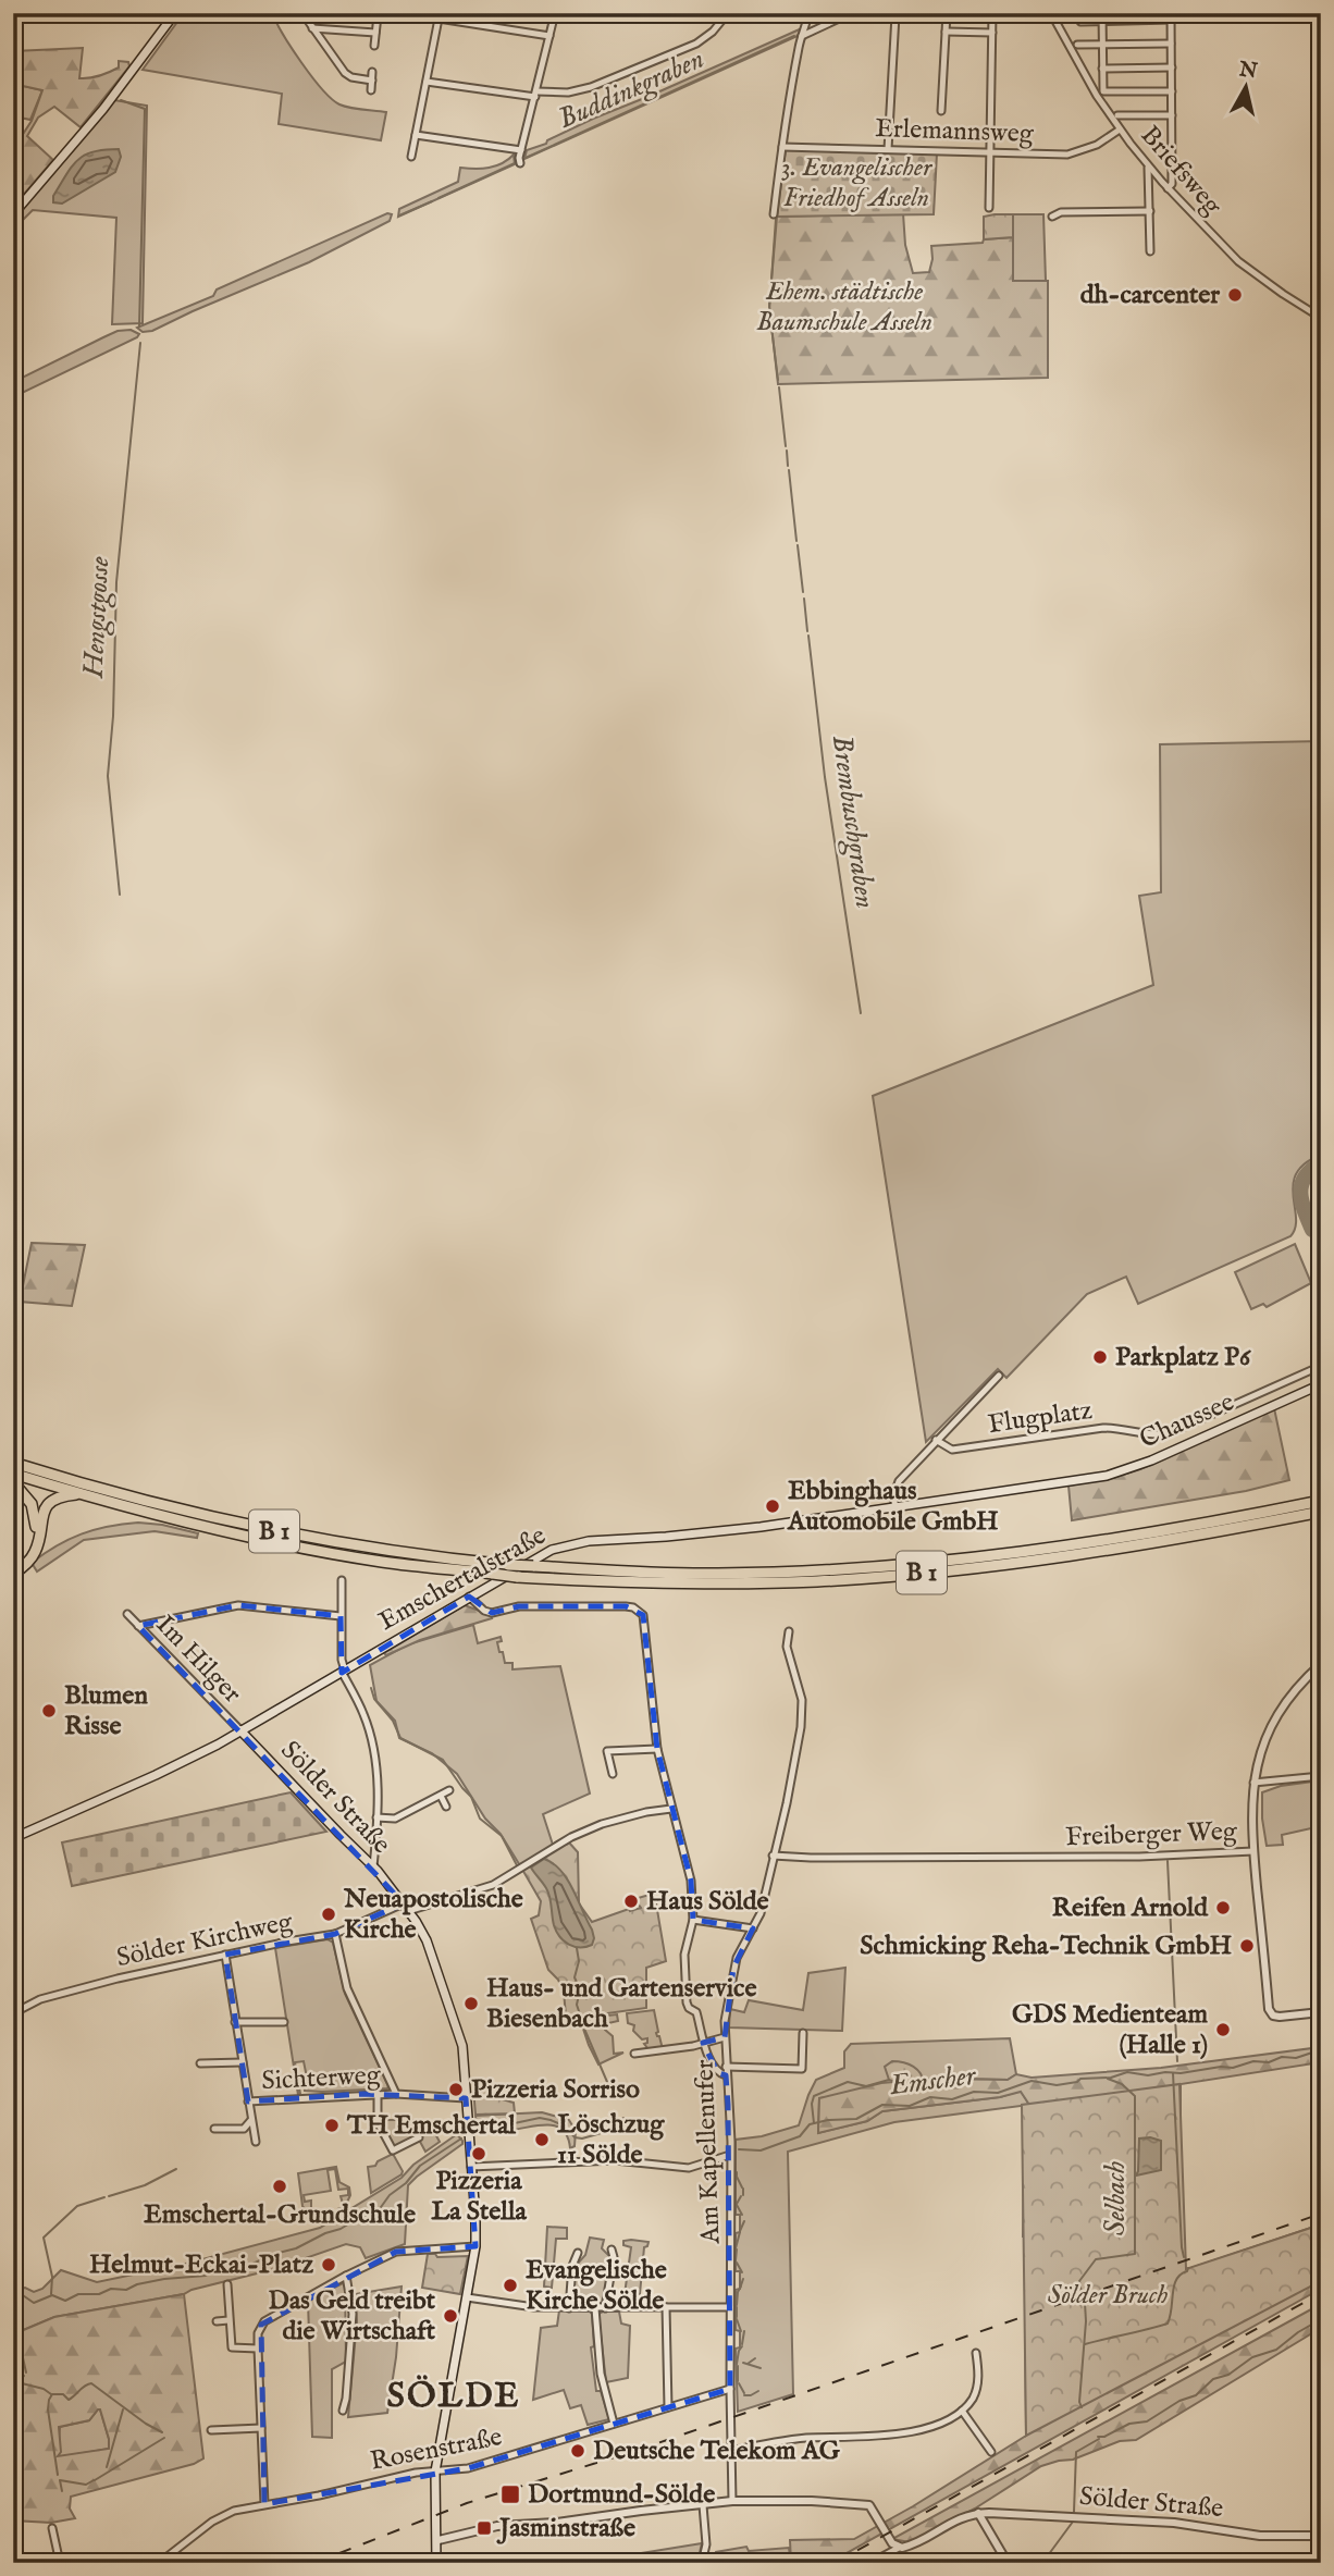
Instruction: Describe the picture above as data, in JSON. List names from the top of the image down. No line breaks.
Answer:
{"streets":{"highway":["B 1"],"main road":["Chaussee","Emschertalstraße","Sölder Straße"],"street":["Erlemannsweg","Briefsweg","Flugplatz","Im Hilger","Freiberger Weg","Sölder Kirchweg","Sichterweg","Am Kapellenufer","Rosenstraße"]},"crossings":[["Erlemannsweg","Briefsweg"],["Chaussee","Emschertalstraße"],["Emschertalstraße","Im Hilger"],["Emschertalstraße","Sölder Straße"],["Im Hilger","Sölder Straße"],["Sölder Straße","Sölder Kirchweg"],["Sölder Straße","Rosenstraße"],["Freiberger Weg","Am Kapellenufer"],["Am Kapellenufer","Rosenstraße"]],"districts":["SÖLDE"],"water":["Buddinkgraben","Hengstgosse","Brembuschgraben","Emscher","Selbach"],"parks":["3. Evangelischer Friedhof Asseln","Ehem. städtische Baumschule Asseln","Sölder Bruch"],"places":{"other":["dh-carcenter","Parkplatz P6","Ebbinghaus Automobile GmbH","Blumen Risse","Haus Sölde","Reifen Arnold","Neuapostolische Kirche","Schmicking Reha-Technik GmbH","Haus- und Gartenservice Biesenbach","GDS Medienteam (Halle 1)","Pizzeria Sorriso","TH Emschertal","Löschzug 11 Sölde","Pizzeria La Stella","Emschertal-Grundschule","Helmut-Eckai-Platz","Evangelische Kirche Sölde","Das Geld treibt die Wirtschaft","Deutsche Telekom AG"],"transit":["Dortmund-Sölde","Jasminstraße"]},"north":"top"}
